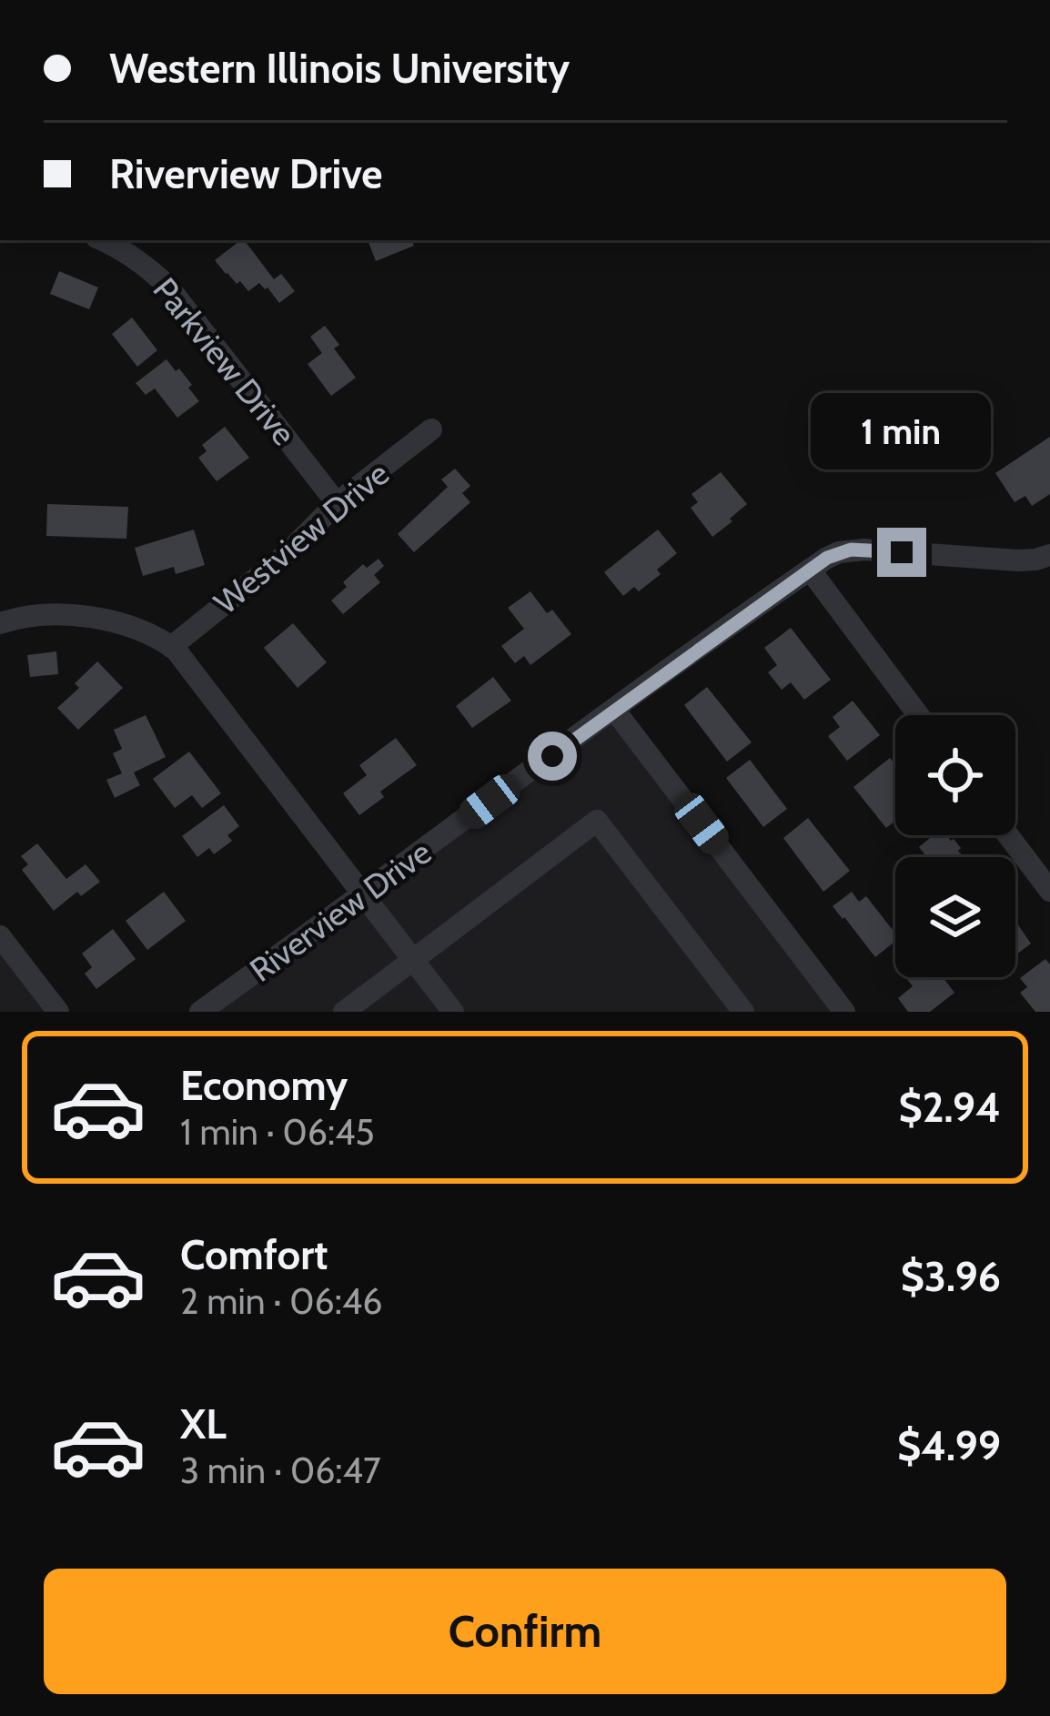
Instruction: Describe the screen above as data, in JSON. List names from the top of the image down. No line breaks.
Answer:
{"streets":{"street":["Parkview Drive","Westview Drive","Riverview Drive"]},"crossings":[["Parkview Drive","Westview Drive"]],"page":{"banner":["Western Illinois University","Riverview Drive"],"bubble":"1 min","list":[{"name":"Economy","note":"1 min · 06:45","value":"$2.94"},{"name":"Comfort","note":"2 min · 06:46","value":"$3.96"},{"name":"XL","note":"3 min · 06:47","value":"$4.99"}],"buttons":"Confirm"}}
